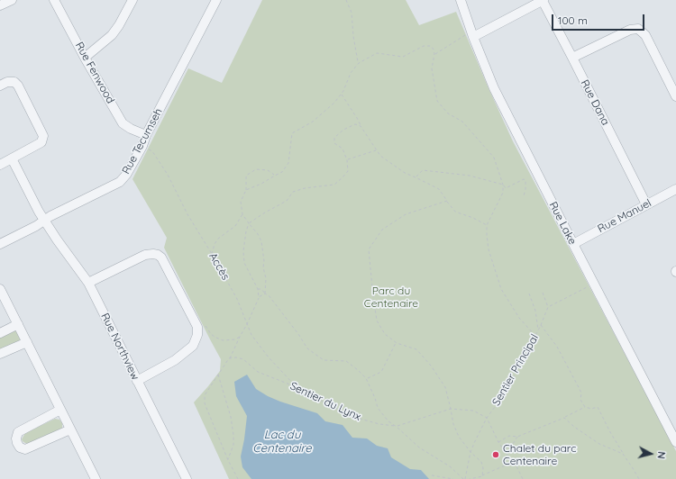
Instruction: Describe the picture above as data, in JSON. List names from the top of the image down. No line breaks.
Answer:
{"streets":{"street":["Rue Fenwood","Rue Dana","Rue Tecumseh","Rue Manuel","Rue Lake","Rue Northview"],"path":["Accès","Sentier Principal","Sentier du Lynx"]},"crossings":[["Rue Fenwood","Rue Tecumseh"],["Rue Dana","Rue Manuel"],["Rue Tecumseh","Accès"],["Rue Tecumseh","Rue Northview"],["Rue Manuel","Rue Lake"],["Accès","Sentier du Lynx"],["Sentier Principal","Sentier du Lynx"]],"water":["Lac du Centenaire"],"parks":["Parc du Centenaire"],"places":["Chalet du parc Centenaire"],"scale_bar":"100 m","north":"right"}
